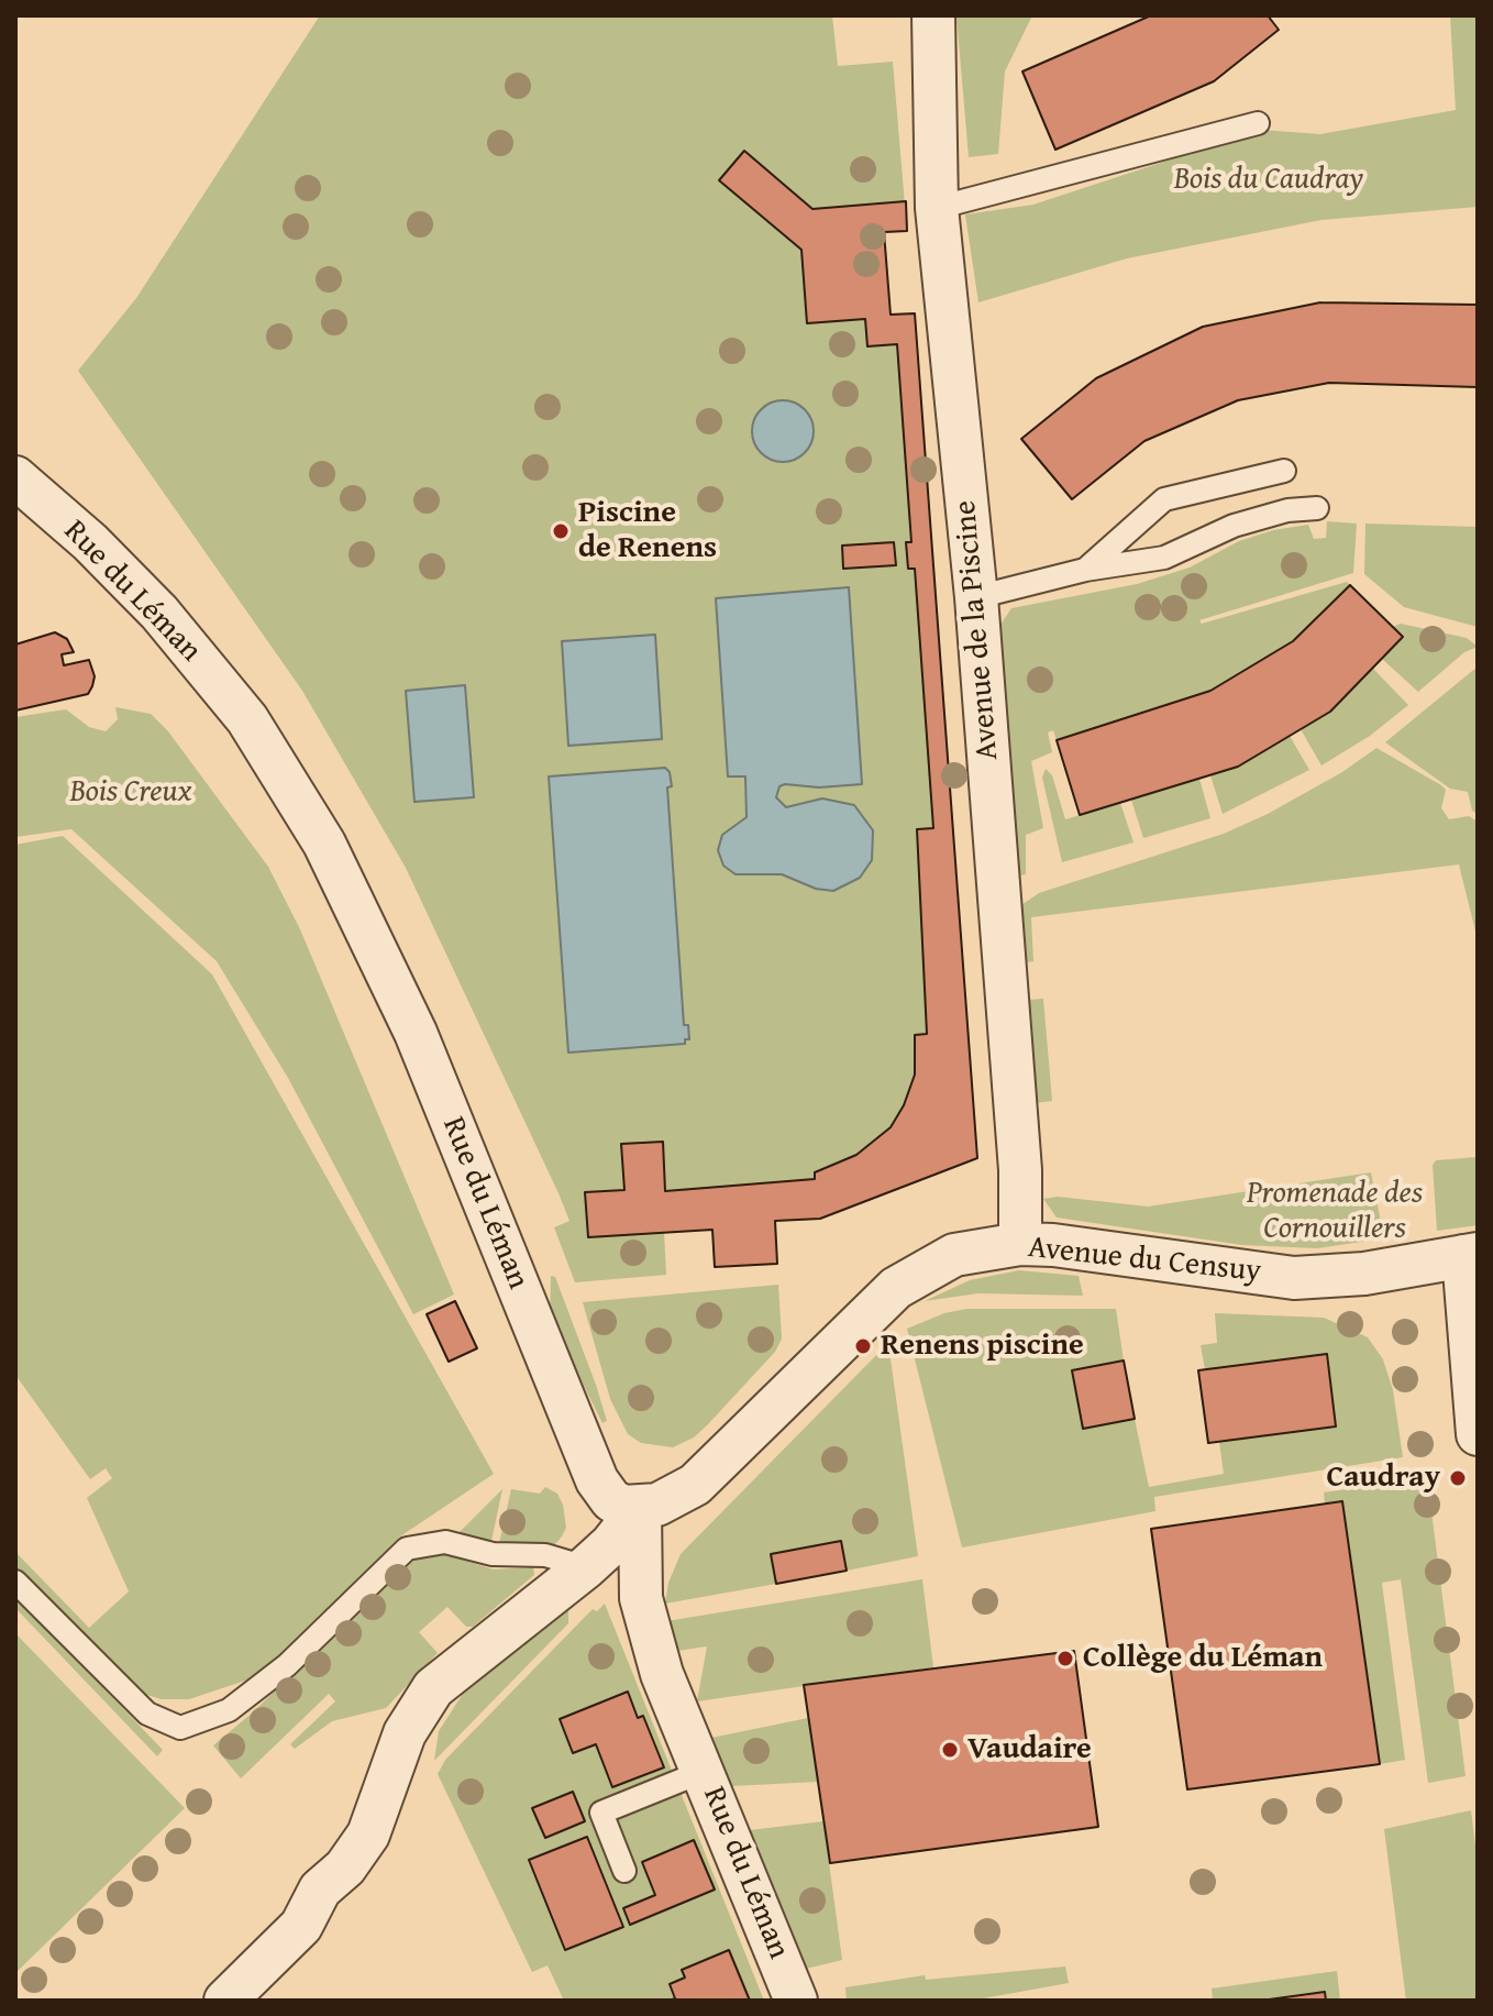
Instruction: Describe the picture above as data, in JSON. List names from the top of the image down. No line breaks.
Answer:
{"streets":{"street":["Rue du Léman","Avenue de la Piscine","Avenue du Censuy"]},"crossings":[["Rue du Léman","Avenue du Censuy"],["Avenue de la Piscine","Avenue du Censuy"]],"parks":["Bois du Caudray","Bois Creux","Promenade des Cornouillers"],"places":["Piscine de Renens","Renens piscine","Caudray","Collège du Léman","Vaudaire"]}
